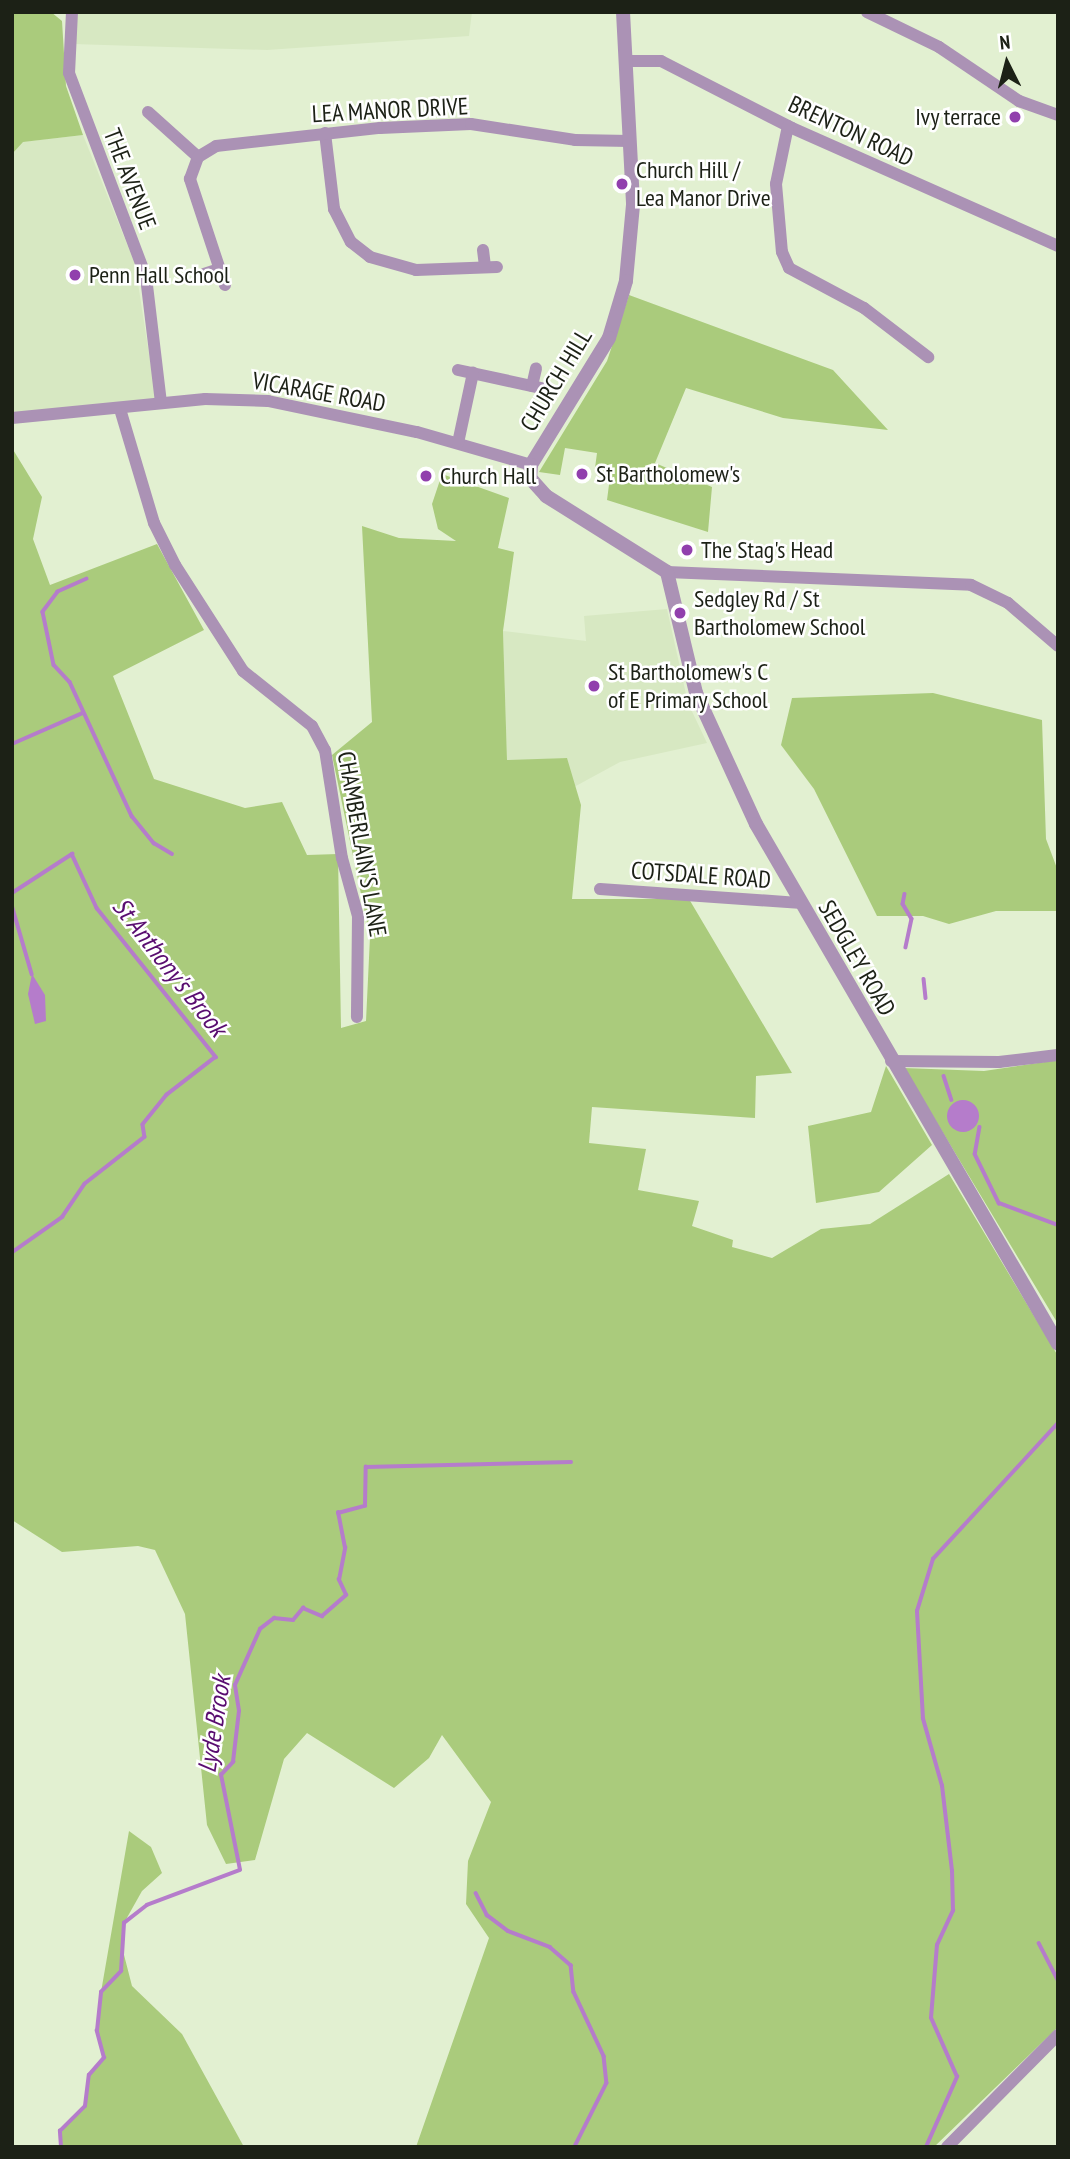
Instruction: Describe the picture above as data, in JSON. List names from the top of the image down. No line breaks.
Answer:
{"streets":{"street":["LEA MANOR DRIVE","BRENTON ROAD","THE AVENUE","CHURCH HILL","VICARAGE ROAD","CHAMBERLAIN'S LANE","COTSDALE ROAD","SEDGLEY ROAD"]},"crossings":[["LEA MANOR DRIVE","CHURCH HILL"],["BRENTON ROAD","CHURCH HILL"],["THE AVENUE","VICARAGE ROAD"],["CHURCH HILL","VICARAGE ROAD"],["VICARAGE ROAD","CHAMBERLAIN'S LANE"],["COTSDALE ROAD","SEDGLEY ROAD"]],"water":["St Anthony's Brook","Lyde Brook"],"places":["Ivy terrace","Church Hill / Lea Manor Drive","Penn Hall School","St Bartholomew's","Church Hall","The Stag's Head","Sedgley Rd / St Bartholomew School","St Bartholomew's C of E Primary School"],"north":"top"}
